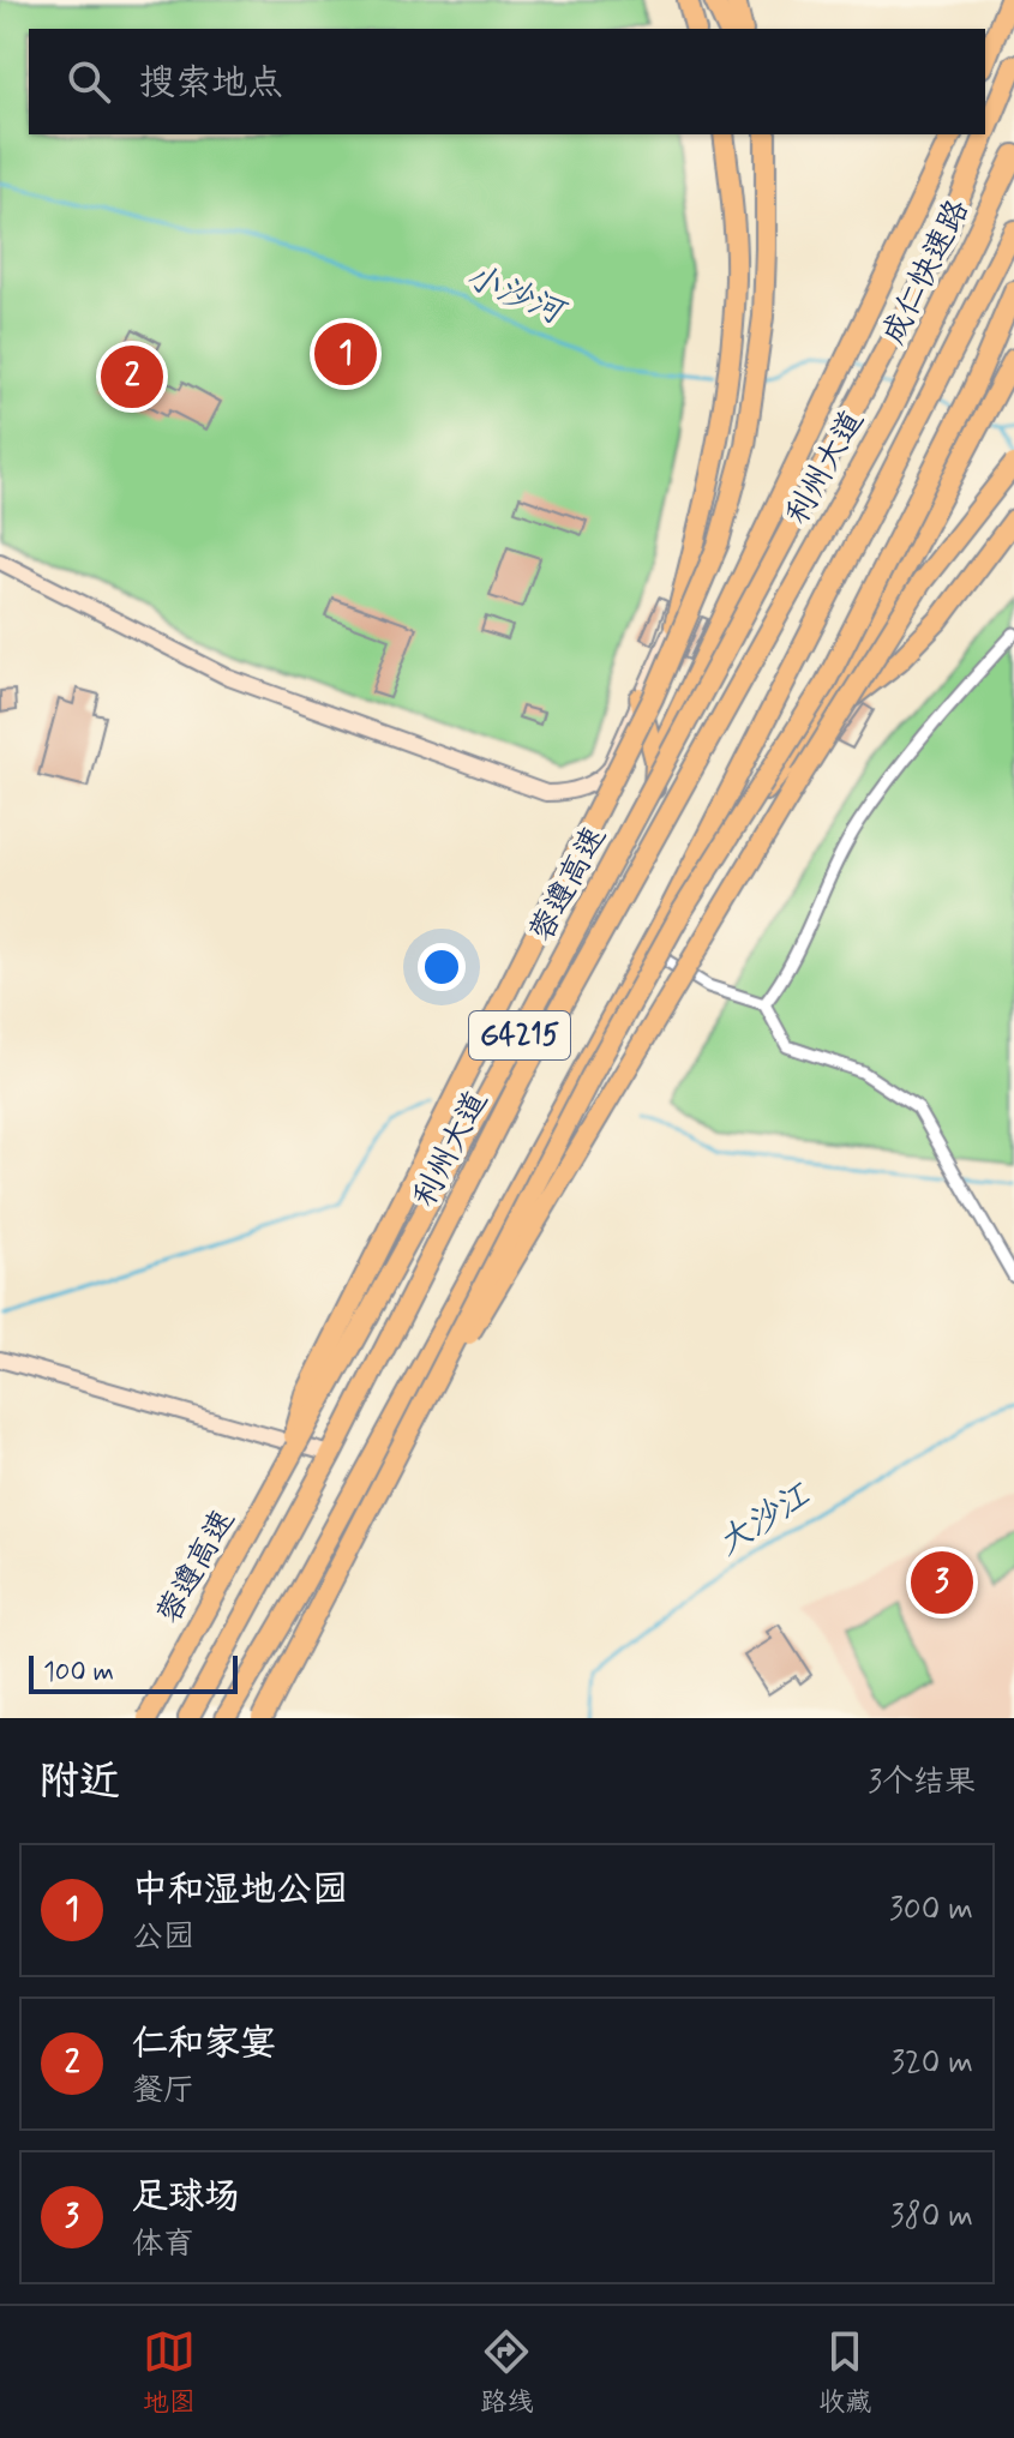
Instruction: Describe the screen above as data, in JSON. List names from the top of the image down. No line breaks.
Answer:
{"streets":{"highway":["成仁快速路","利州大道","蓉遵高速","G4215"]},"crossings":[["成仁快速路","利州大道"]],"water":["小沙河","大沙江"],"scale_bar":"100 m","page":{"search":"搜索地点","pins":["1","2","3"],"scale":"100 m","heading":["附近","3个结果"],"list":[{"mark":"1","name":"中和湿地公园","note":"公园","value":"300 m"},{"mark":"2","name":"仁和家宴","note":"餐厅","value":"320 m"},{"mark":"3","name":"足球场","note":"体育","value":"380 m"}],"nav":["地图","路线","收藏"]}}
